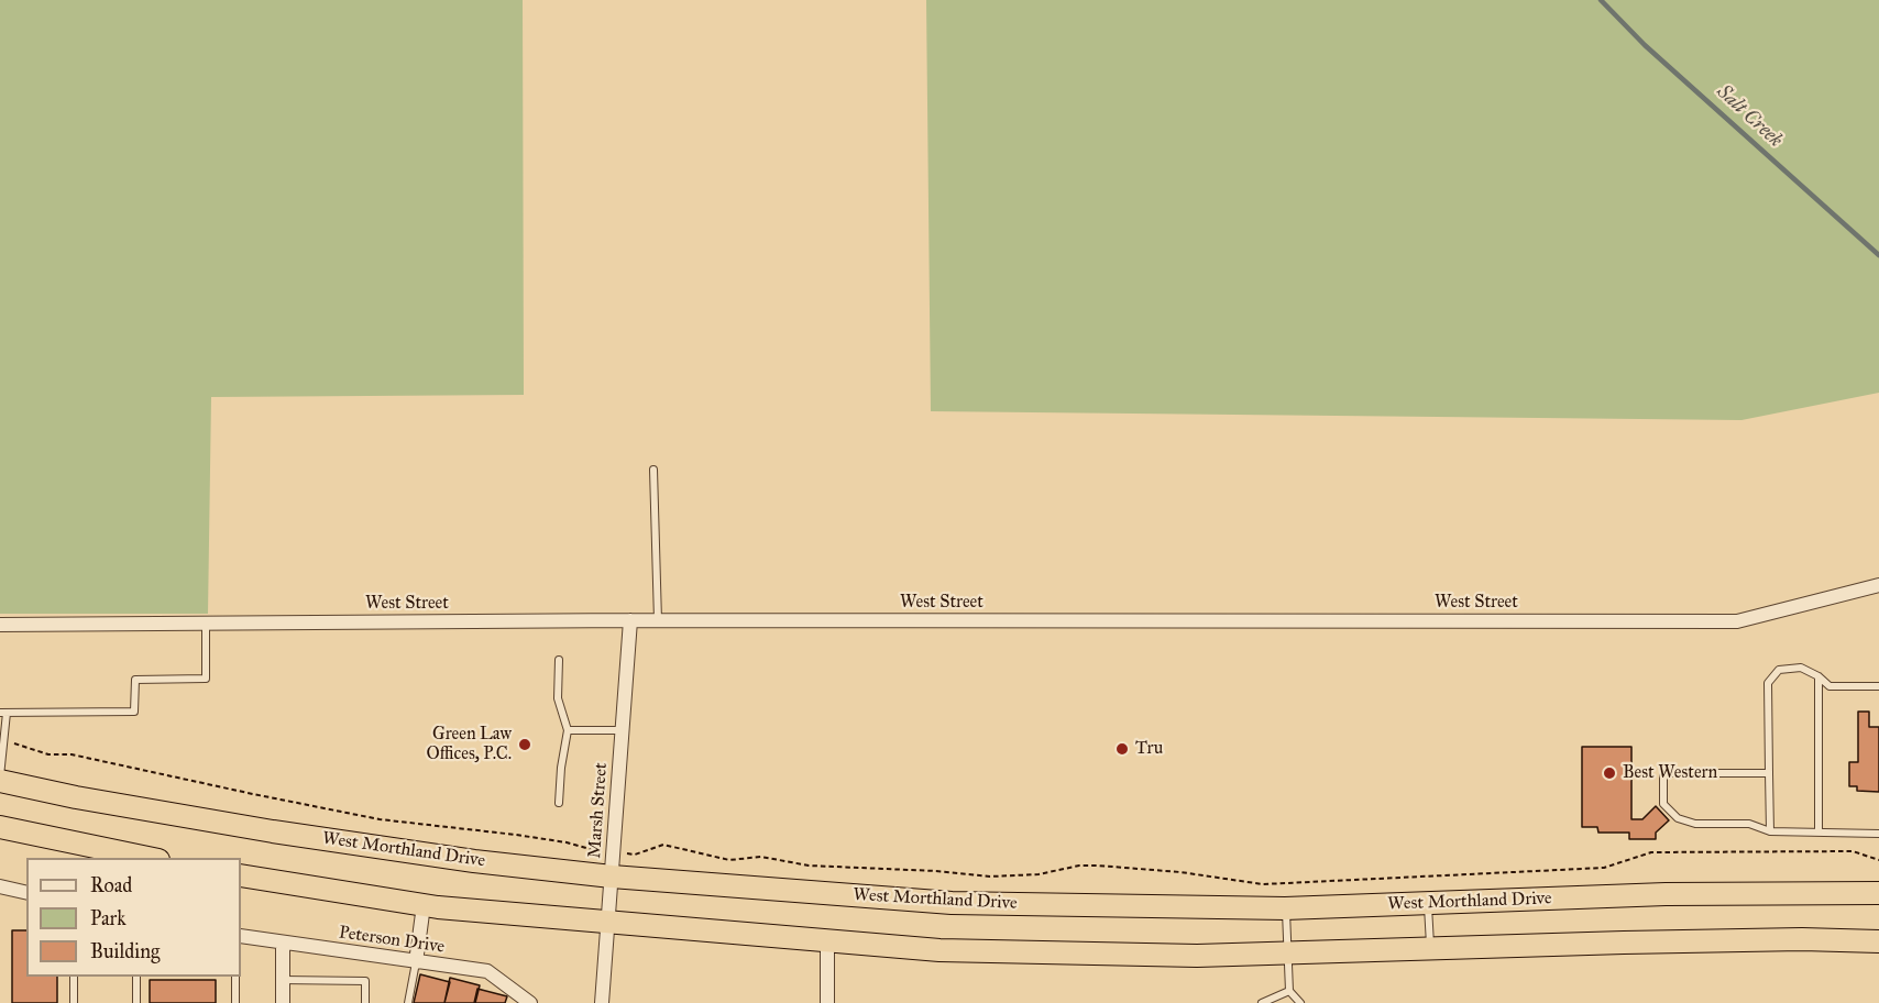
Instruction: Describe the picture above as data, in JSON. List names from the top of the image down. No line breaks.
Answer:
{"streets":{"highway":["West Morthland Drive"],"street":["West Street","Marsh Street","Peterson Drive"]},"crossings":[["West Street","Marsh Street"],["Marsh Street","West Morthland Drive"]],"water":["Salt Creek"],"places":["Green Law Offices, P.C.","Tru","Best Western"],"legend":["Road","Park","Building"]}
